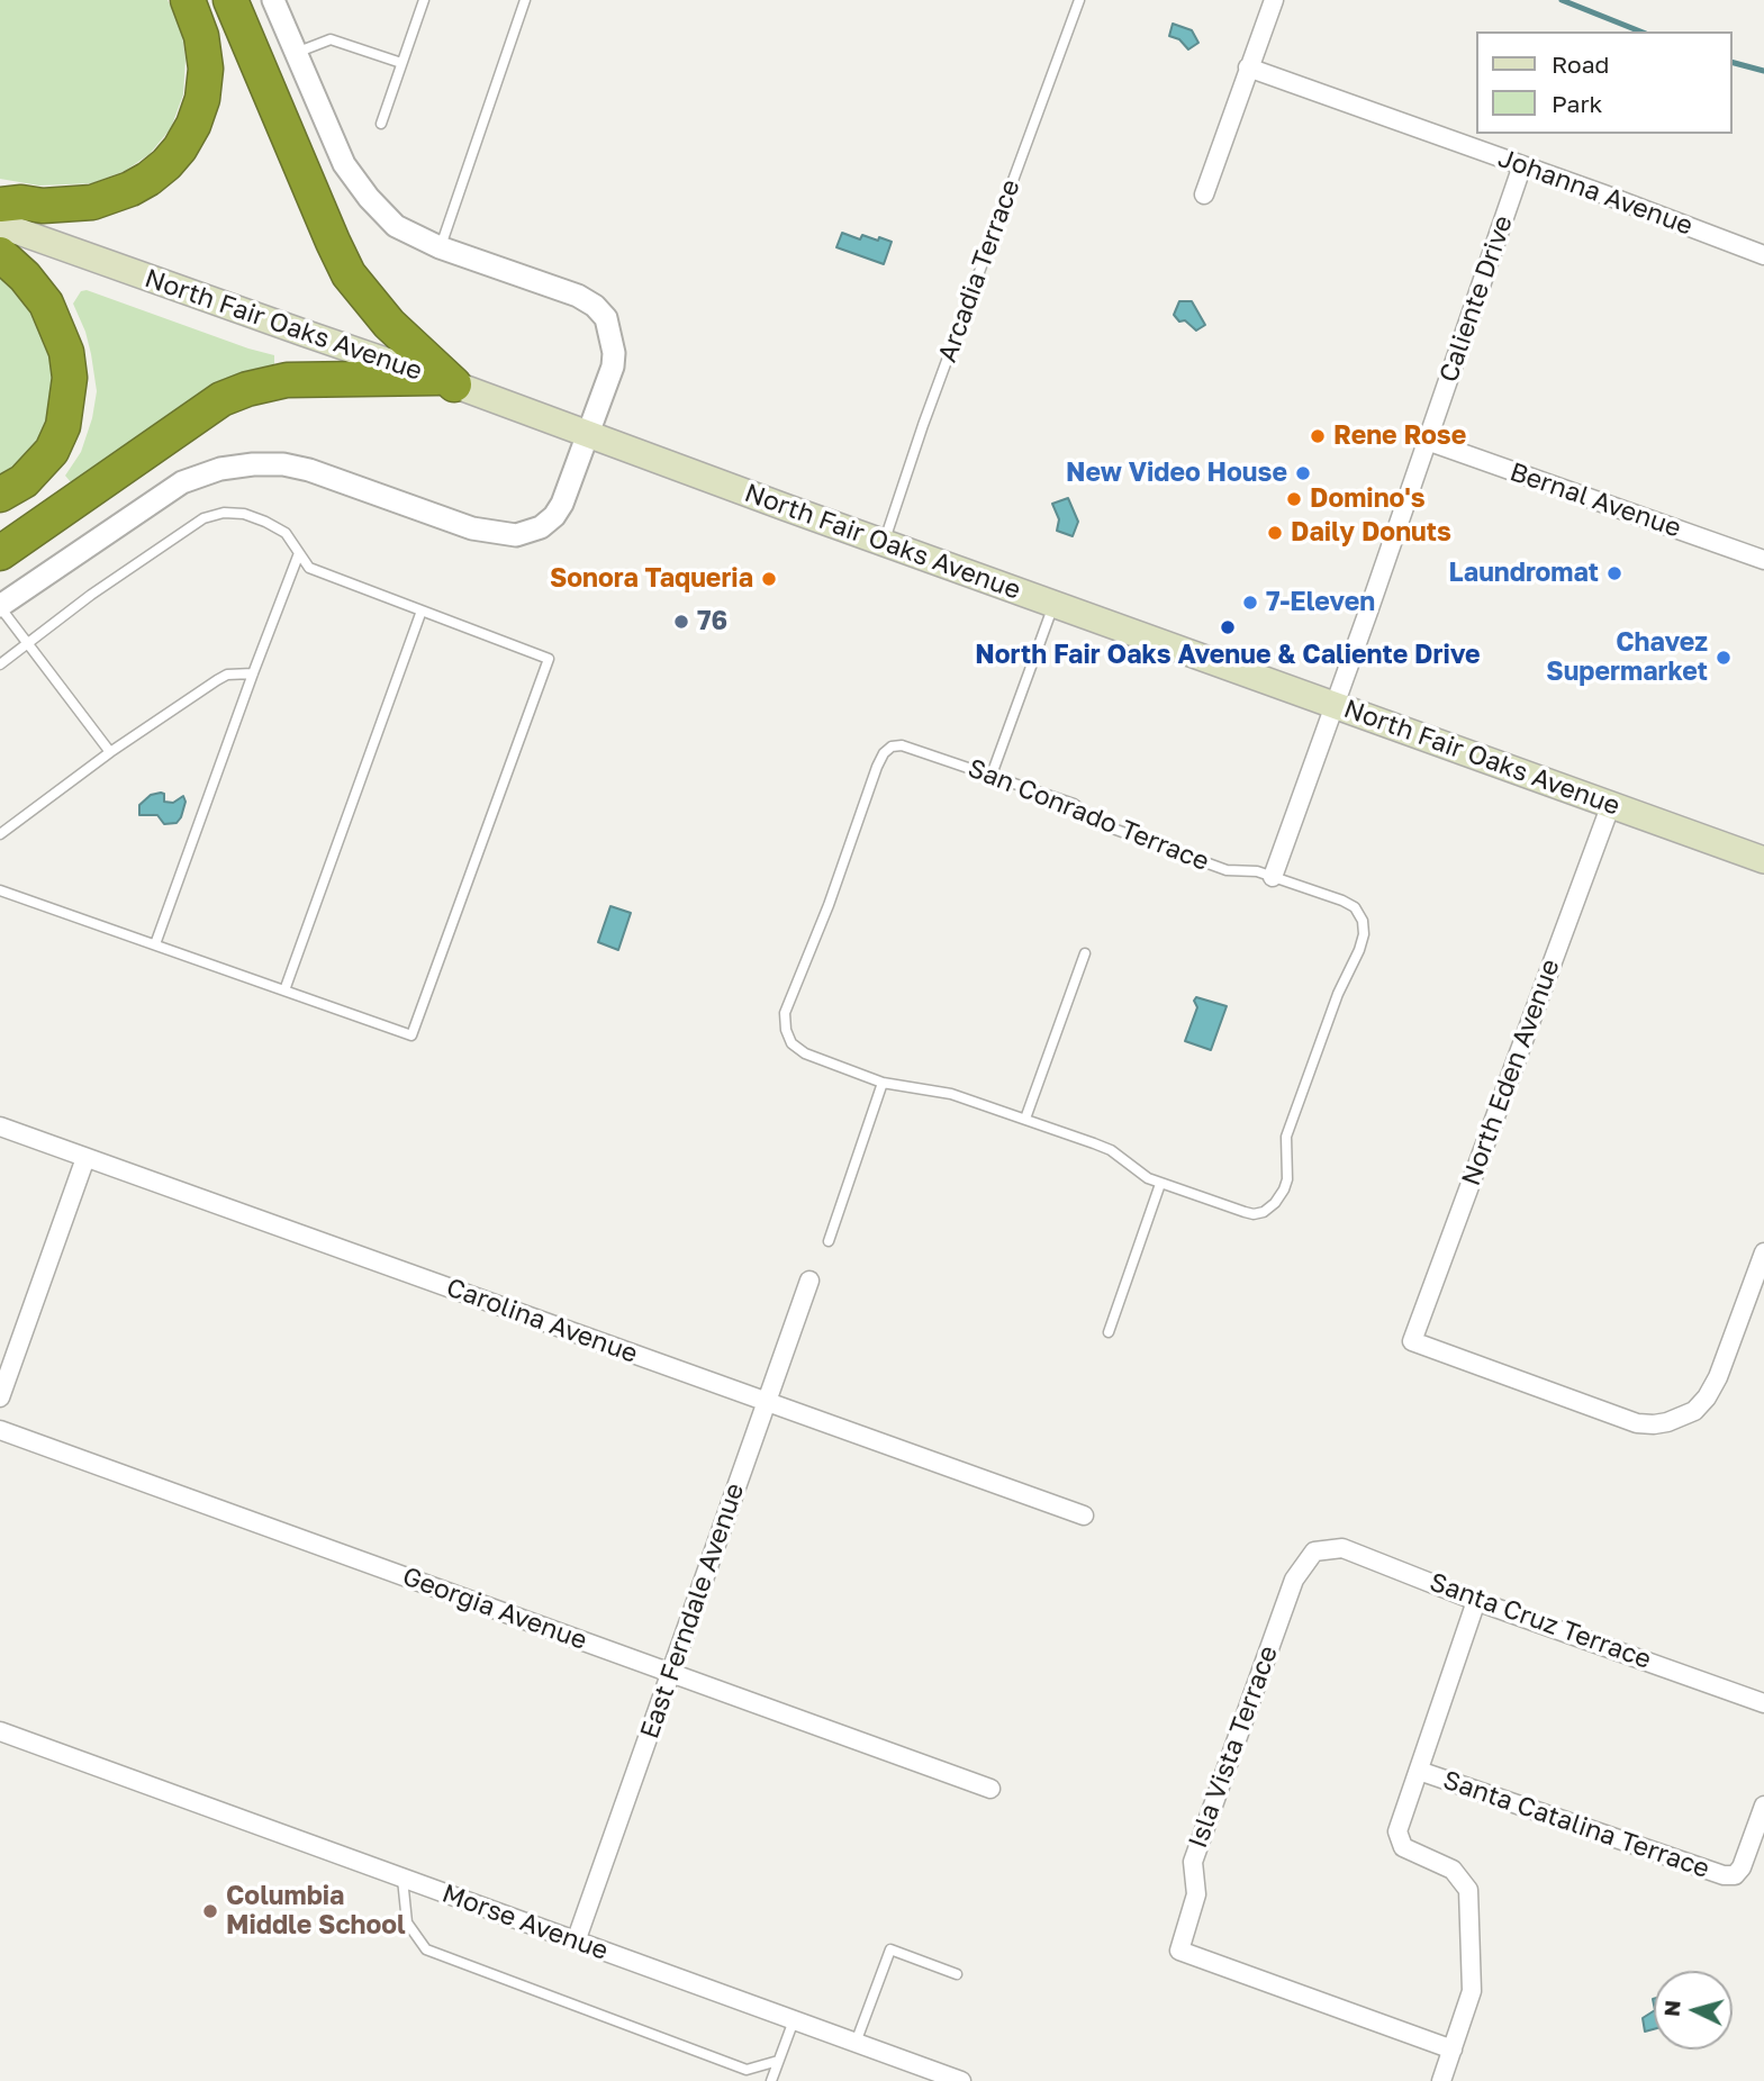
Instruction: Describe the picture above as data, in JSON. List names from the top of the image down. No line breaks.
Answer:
{"streets":{"main road":["North Fair Oaks Avenue"],"street":["Johanna Avenue","Caliente Drive","Bernal Avenue","North Eden Avenue","Carolina Avenue","Georgia Avenue","East Ferndale Avenue","Santa Cruz Terrace","Isla Vista Terrace","Santa Catalina Terrace","Morse Avenue"],"lane":["Arcadia Terrace","San Conrado Terrace"]},"crossings":[["Johanna Avenue","Caliente Drive"],["Arcadia Terrace","North Fair Oaks Avenue"],["Caliente Drive","North Fair Oaks Avenue"],["Caliente Drive","Bernal Avenue"],["Caliente Drive","San Conrado Terrace"],["North Fair Oaks Avenue","North Eden Avenue"],["Carolina Avenue","East Ferndale Avenue"],["Georgia Avenue","East Ferndale Avenue"],["East Ferndale Avenue","Morse Avenue"],["Santa Cruz Terrace","Isla Vista Terrace"]],"places":["Rene Rose","New Video House","Domino's","Daily Donuts","Laundromat","Sonora Taqueria","7-Eleven","76","North Fair Oaks Avenue & Caliente Drive","Chavez Supermarket","Columbia Middle School"],"legend":["Road","Park"],"north":"left"}
